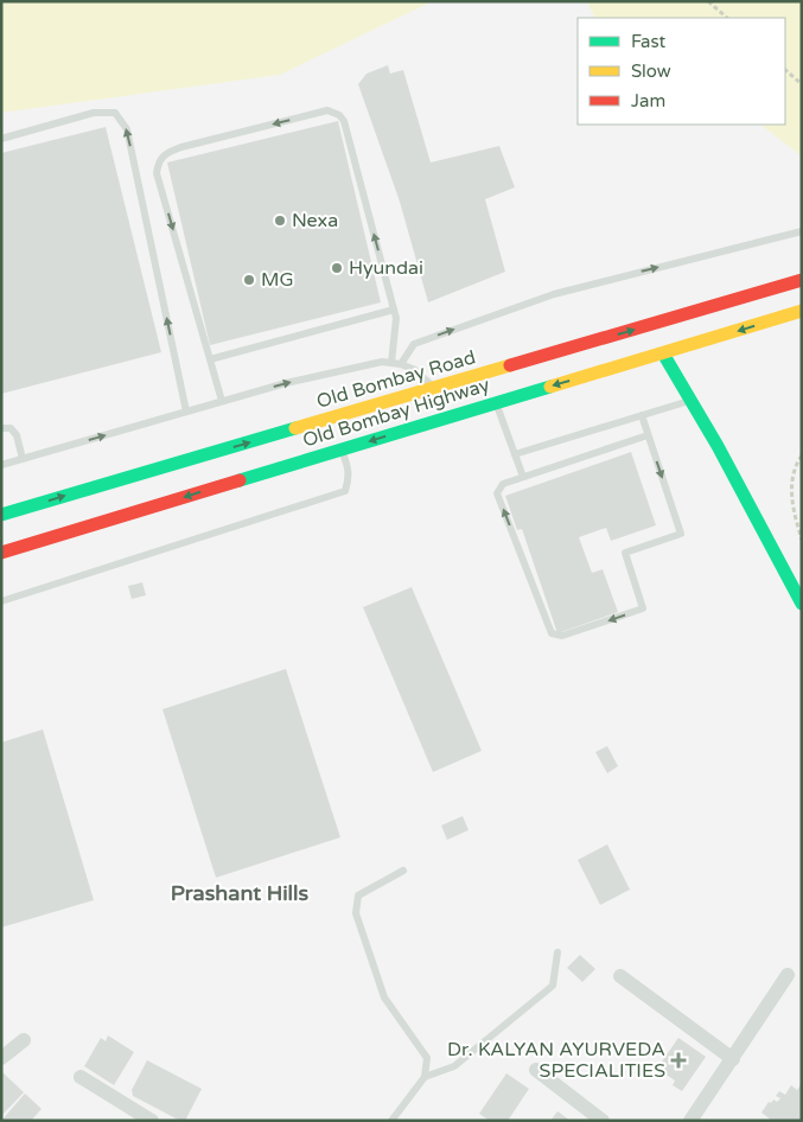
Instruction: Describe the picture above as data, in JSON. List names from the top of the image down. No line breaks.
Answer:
{"streets":{"main road":["Old Bombay Road","Old Bombay Highway"]},"one_way":["Old Bombay Road","Old Bombay Highway"],"districts":["Prashant Hills"],"places":{"other":["Nexa","Hyundai","MG"],"health":["Dr. KALYAN AYURVEDA SPECIALITIES"]},"legend":["Fast","Slow","Jam"]}
